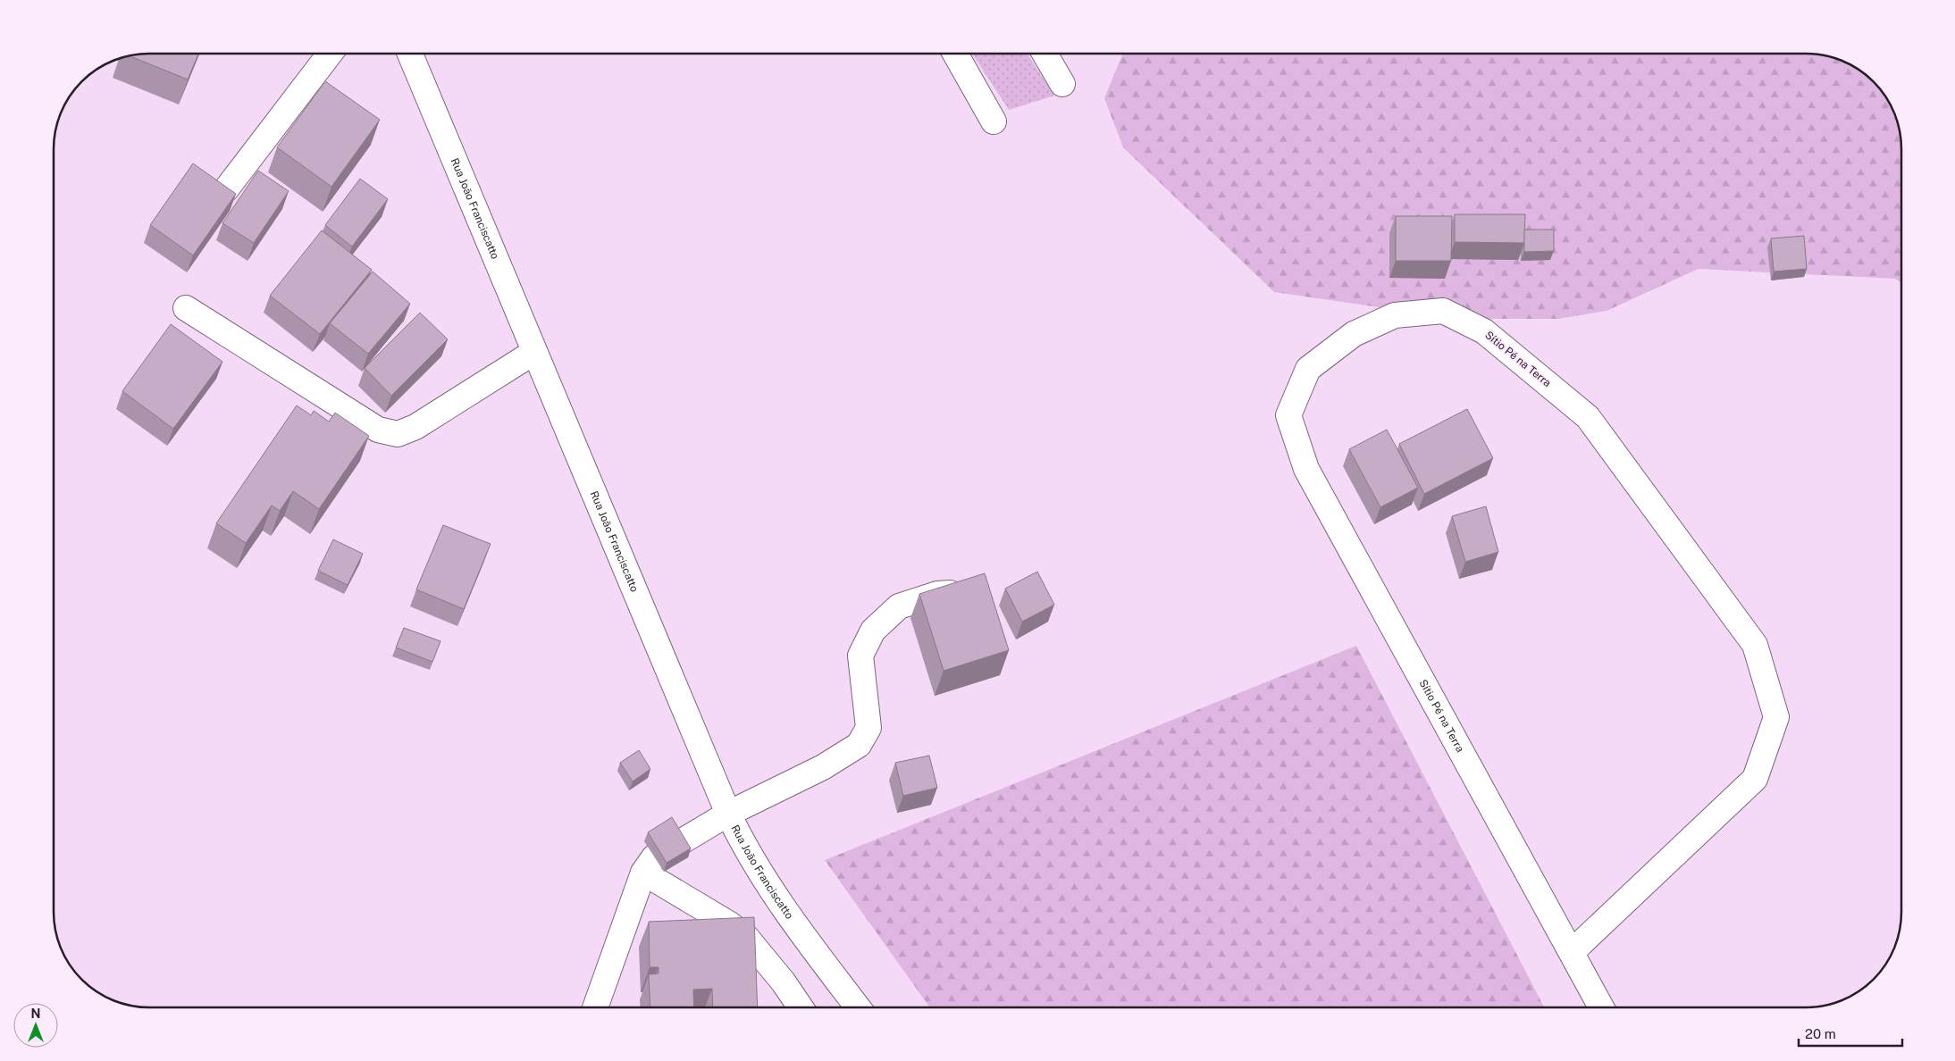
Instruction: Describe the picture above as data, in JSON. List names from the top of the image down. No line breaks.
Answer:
{"streets":{"street":["Rua João Franciscatto","Sítio Pé na Terra"]},"scale_bar":"20 m","north":"top"}
